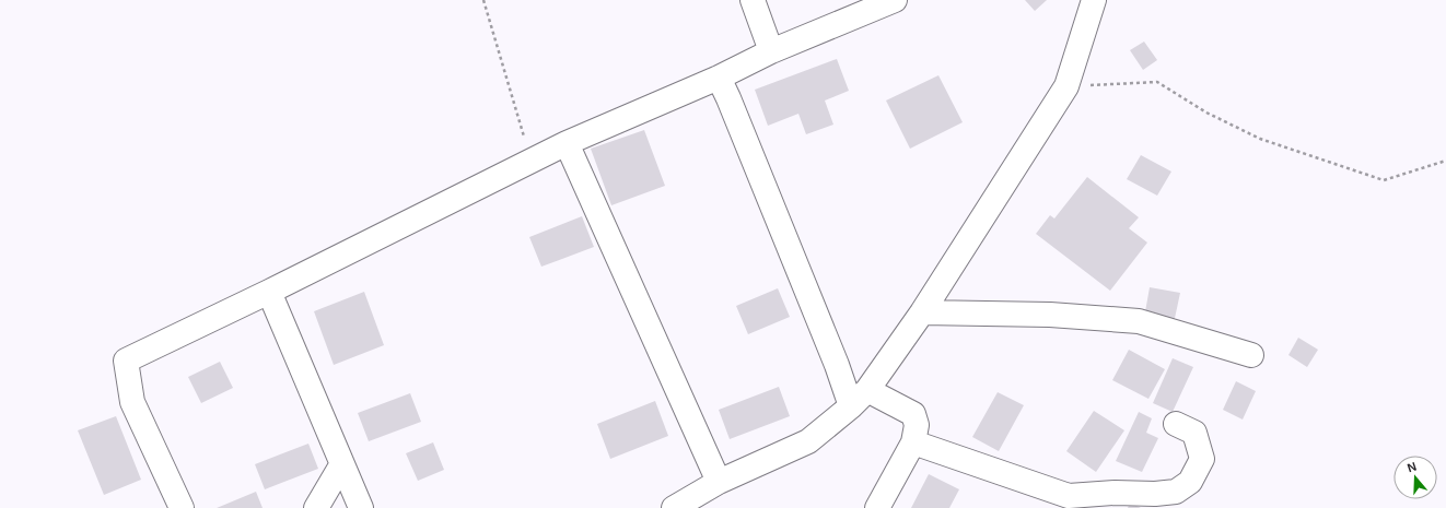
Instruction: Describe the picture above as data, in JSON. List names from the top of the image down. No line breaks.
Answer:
{"north":"top"}
